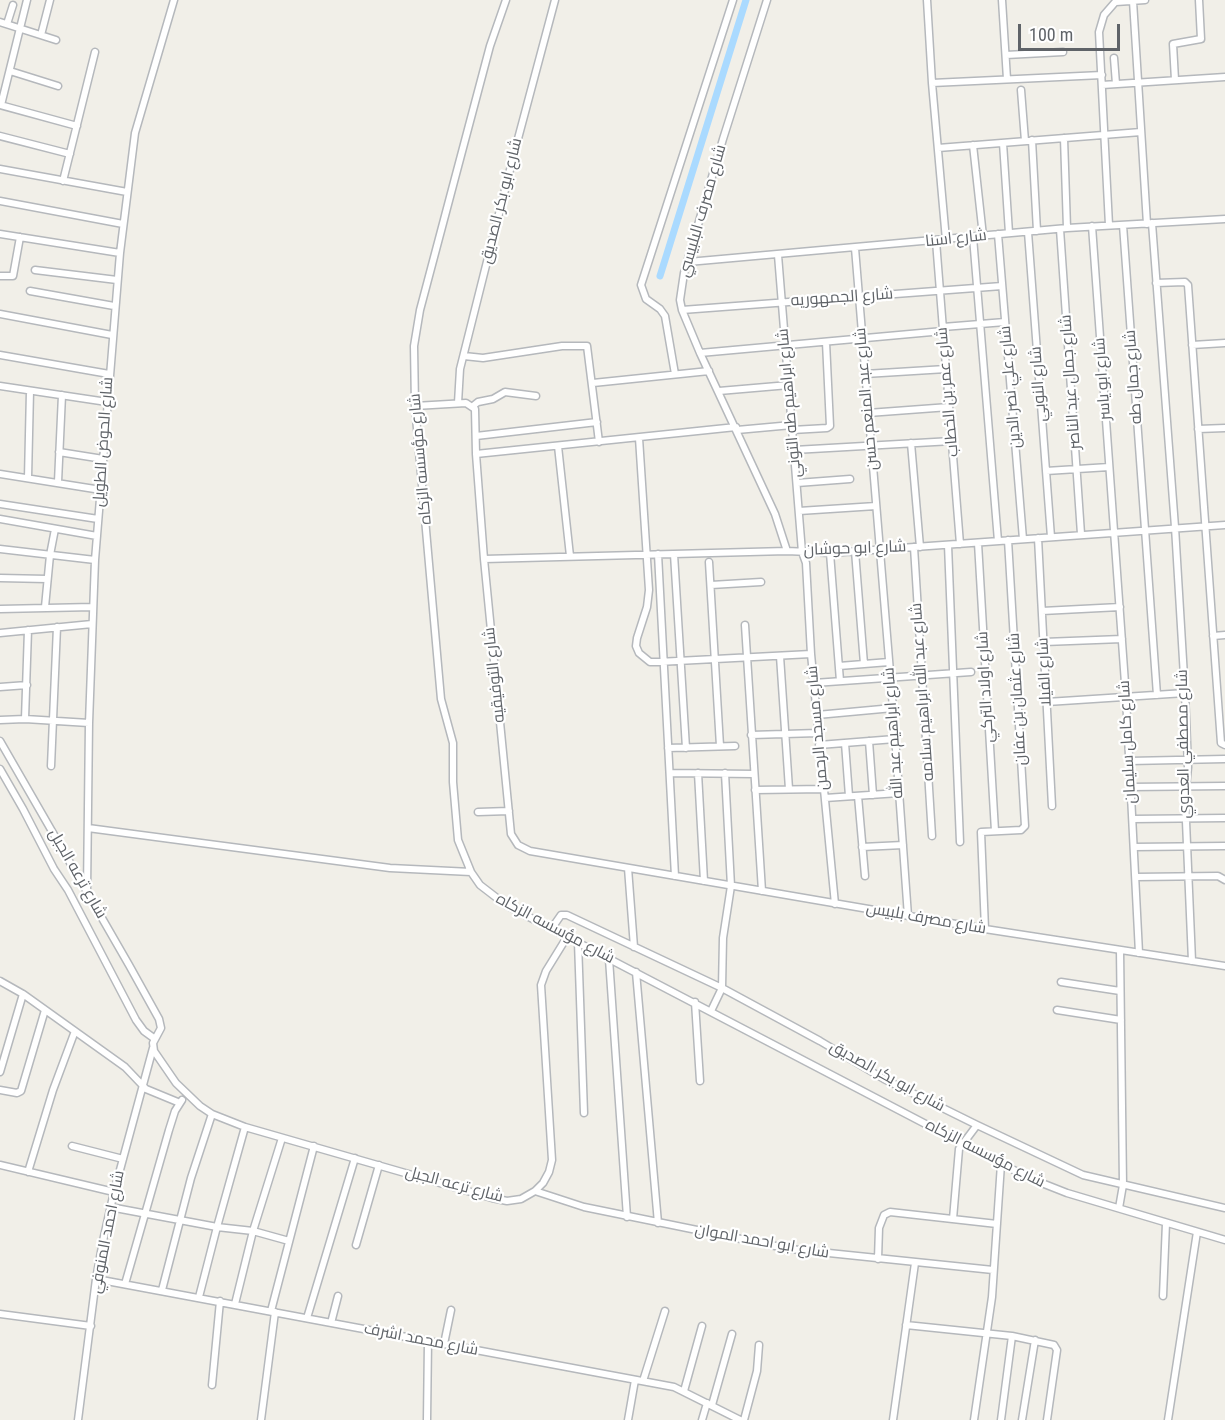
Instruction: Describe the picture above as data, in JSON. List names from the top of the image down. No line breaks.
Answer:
{"streets":{"street":["شارع ابو بكر الصديق","شارع مصرف البلبيسي","شارع اسنا","شارع الجمهوريه","شارع جمال طه","شارع ابو ياسر","شارع جمال عبد الناصر","شارع النوبي","شارع علي نصر الدين","شارع عمر بن الخطاب","شارع عبد المنعم حسن","شارع ابراهيم طه التوني","شارع الحوض الطويل","شارع مؤسسه الزكاه","شارع ابو حوشان","شارع الفيلا","شارع التوفيقيه","شارع اولاد التركي","شارع عبد الله ابراهيم سلامه","شارع عثمان بن عفان","شارع مسجد الرحمن","شارع ابراهيم عبد الله","شارع كامل سليمان","شارع مصطفي العدوي","شارع ترعه الجبل","شارع مصرف بلبيس","شارع احمد المنوفي","شارع ابو احمد الموان","شارع محمد اشرف"]},"crossings":[["شارع ابو بكر الصديق","شارع مؤسسه الزكاه"],["شارع مصرف البلبيسي","شارع اسنا"],["شارع مصرف البلبيسي","شارع الجمهوريه"],["شارع مصرف البلبيسي","شارع ابو حوشان"],["شارع اسنا","شارع جمال طه"],["شارع اسنا","شارع ابو ياسر"],["شارع اسنا","شارع جمال عبد الناصر"],["شارع اسنا","شارع النوبي"],["شارع اسنا","شارع علي نصر الدين"],["شارع اسنا","شارع عمر بن الخطاب"],["شارع اسنا","شارع عبد المنعم حسن"],["شارع اسنا","شارع ابراهيم طه التوني"],["شارع اسنا","شارع مصطفي العدوي"],["شارع الجمهوريه","شارع علي نصر الدين"],["شارع الجمهوريه","شارع عمر بن الخطاب"],["شارع الجمهوريه","شارع عبد المنعم حسن"],["شارع الجمهوريه","شارع ابراهيم طه التوني"],["شارع جمال طه","شارع ابو حوشان"],["شارع ابو ياسر","شارع ابو حوشان"],["شارع ابو ياسر","شارع كامل سليمان"],["شارع جمال عبد الناصر","شارع ابو حوشان"],["شارع النوبي","شارع ابو حوشان"],["شارع علي نصر الدين","شارع ابو حوشان"],["شارع عمر بن الخطاب","شارع ابو حوشان"],["شارع عبد المنعم حسن","شارع ابو حوشان"],["شارع عبد المنعم حسن","شارع ابراهيم عبد الله"],["شارع ابراهيم طه التوني","شارع ابو حوشان"],["شارع ابراهيم طه التوني","شارع مسجد الرحمن"],["شارع الحوض الطويل","شارع ترعه الجبل"],["شارع ابو حوشان","شارع الفيلا"],["شارع ابو حوشان","شارع التوفيقيه"],["شارع ابو حوشان","شارع اولاد التركي"],["شارع ابو حوشان","شارع عبد الله ابراهيم سلامه"],["شارع ابو حوشان","شارع عثمان بن عفان"],["شارع ابو حوشان","شارع مسجد الرحمن"],["شارع ابو حوشان","شارع ابراهيم عبد الله"],["شارع ابو حوشان","شارع كامل سليمان"],["شارع ابو حوشان","شارع مصطفي العدوي"],["شارع التوفيقيه","شارع مصرف بلبيس"],["شارع اولاد التركي","شارع عثمان بن عفان"],["شارع مسجد الرحمن","شارع مصرف بلبيس"],["شارع ابراهيم عبد الله","شارع مصرف بلبيس"],["شارع كامل سليمان","شارع مصرف بلبيس"],["شارع مصطفي العدوي","شارع مصرف بلبيس"],["شارع ترعه الجبل","شارع احمد المنوفي"],["شارع ترعه الجبل","شارع ابو احمد الموان"],["شارع احمد المنوفي","شارع محمد اشرف"]],"scale_bar":"100 m"}
